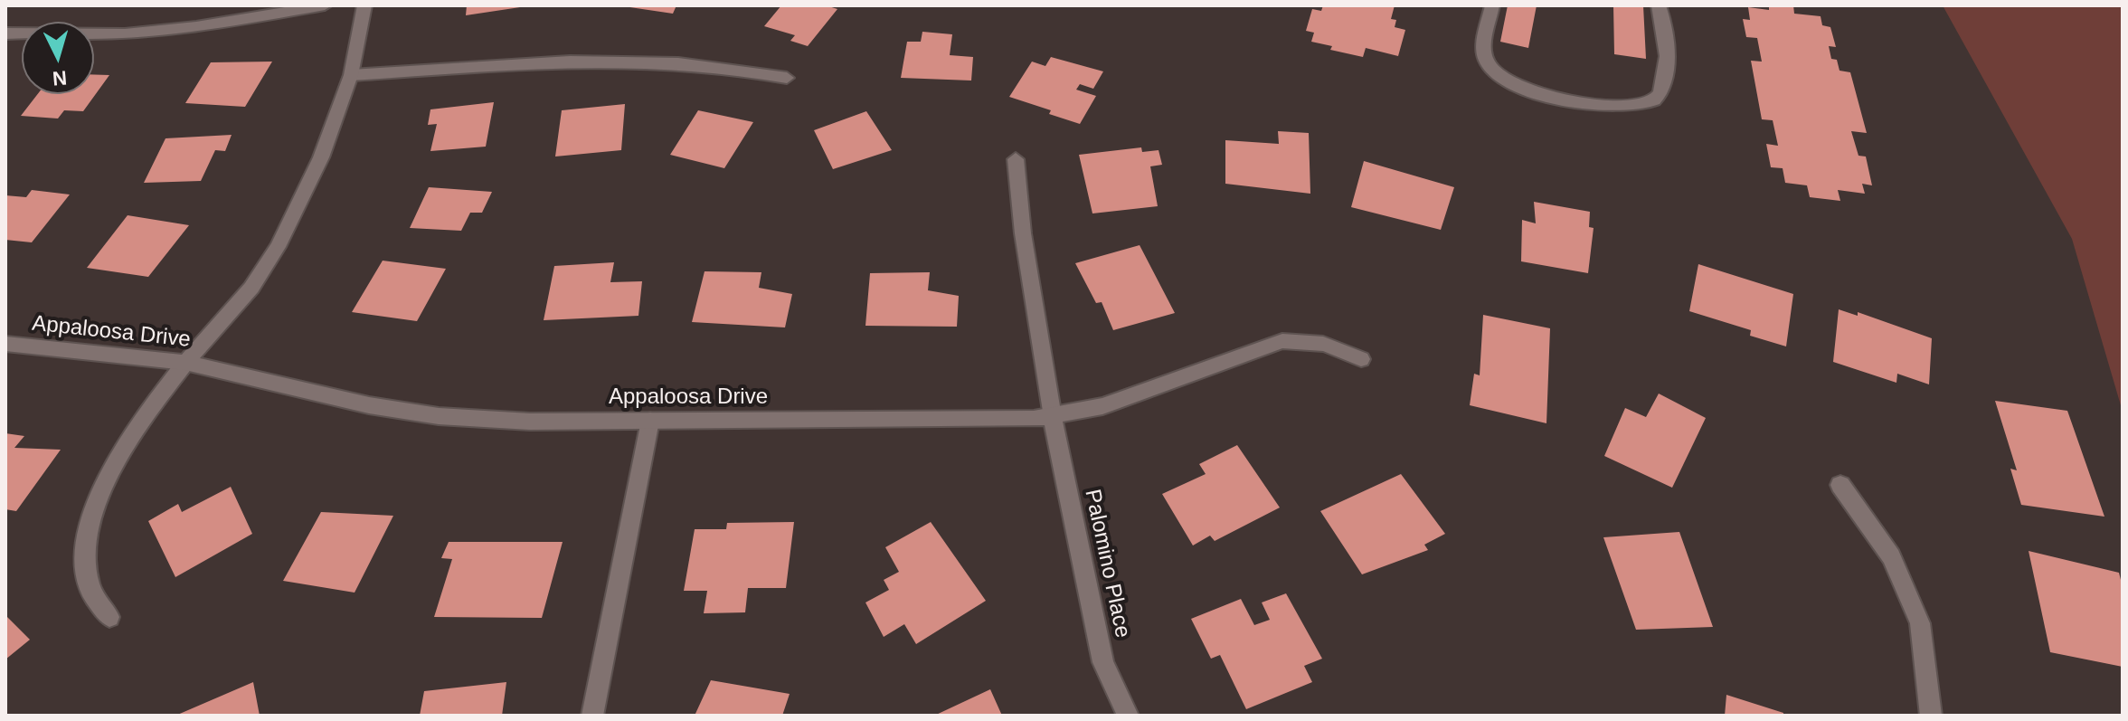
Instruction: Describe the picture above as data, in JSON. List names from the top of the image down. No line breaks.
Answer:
{"streets":{"street":["Appaloosa Drive","Palomino Place"]},"crossings":[["Appaloosa Drive","Palomino Place"]],"north":"bottom"}
